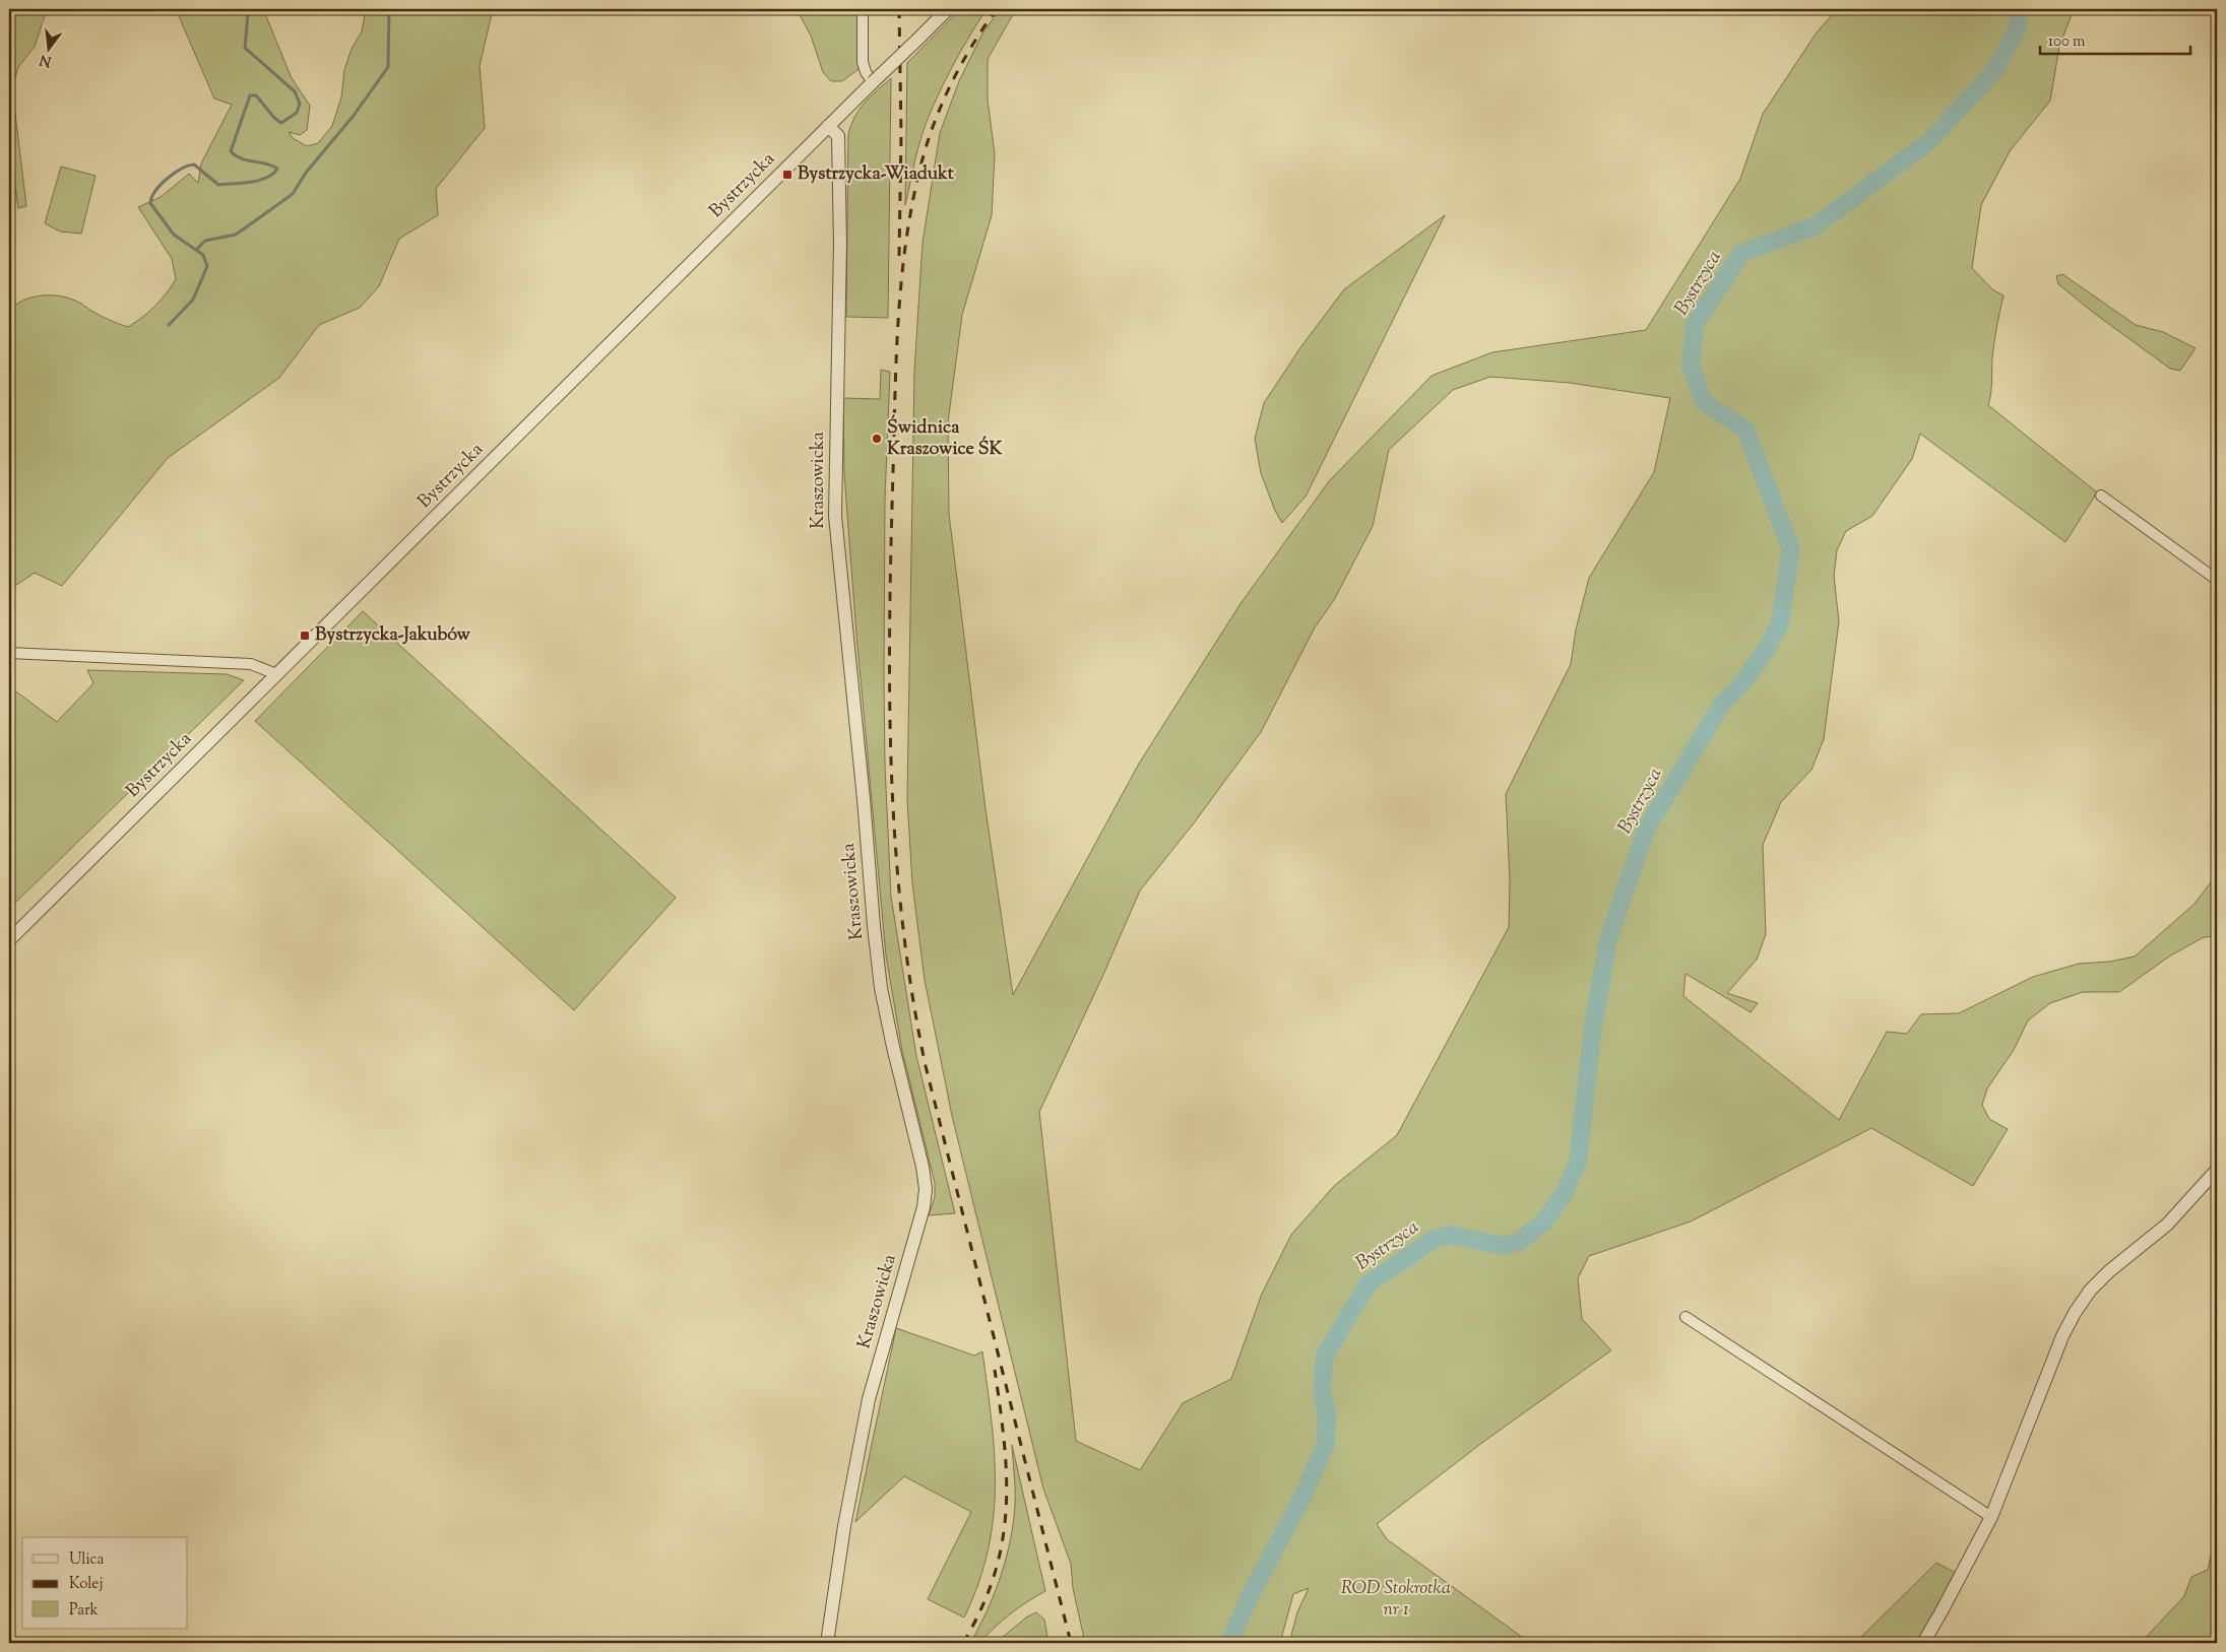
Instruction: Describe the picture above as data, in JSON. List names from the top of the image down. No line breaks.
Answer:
{"streets":{"street":["Bystrzycka","Kraszowicka"]},"crossings":[["Bystrzycka","Kraszowicka"]],"water":["Bystrzyca"],"parks":["ROD Stokrotka nr 1"],"places":{"transit":["Bystrzycka-Wiadukt","Bystrzycka-Jakubów"],"other":["Świdnica Kraszowice ŚK"]},"legend":["Ulica","Kolej","Park"],"scale_bar":"100 m","north":"bottom"}
